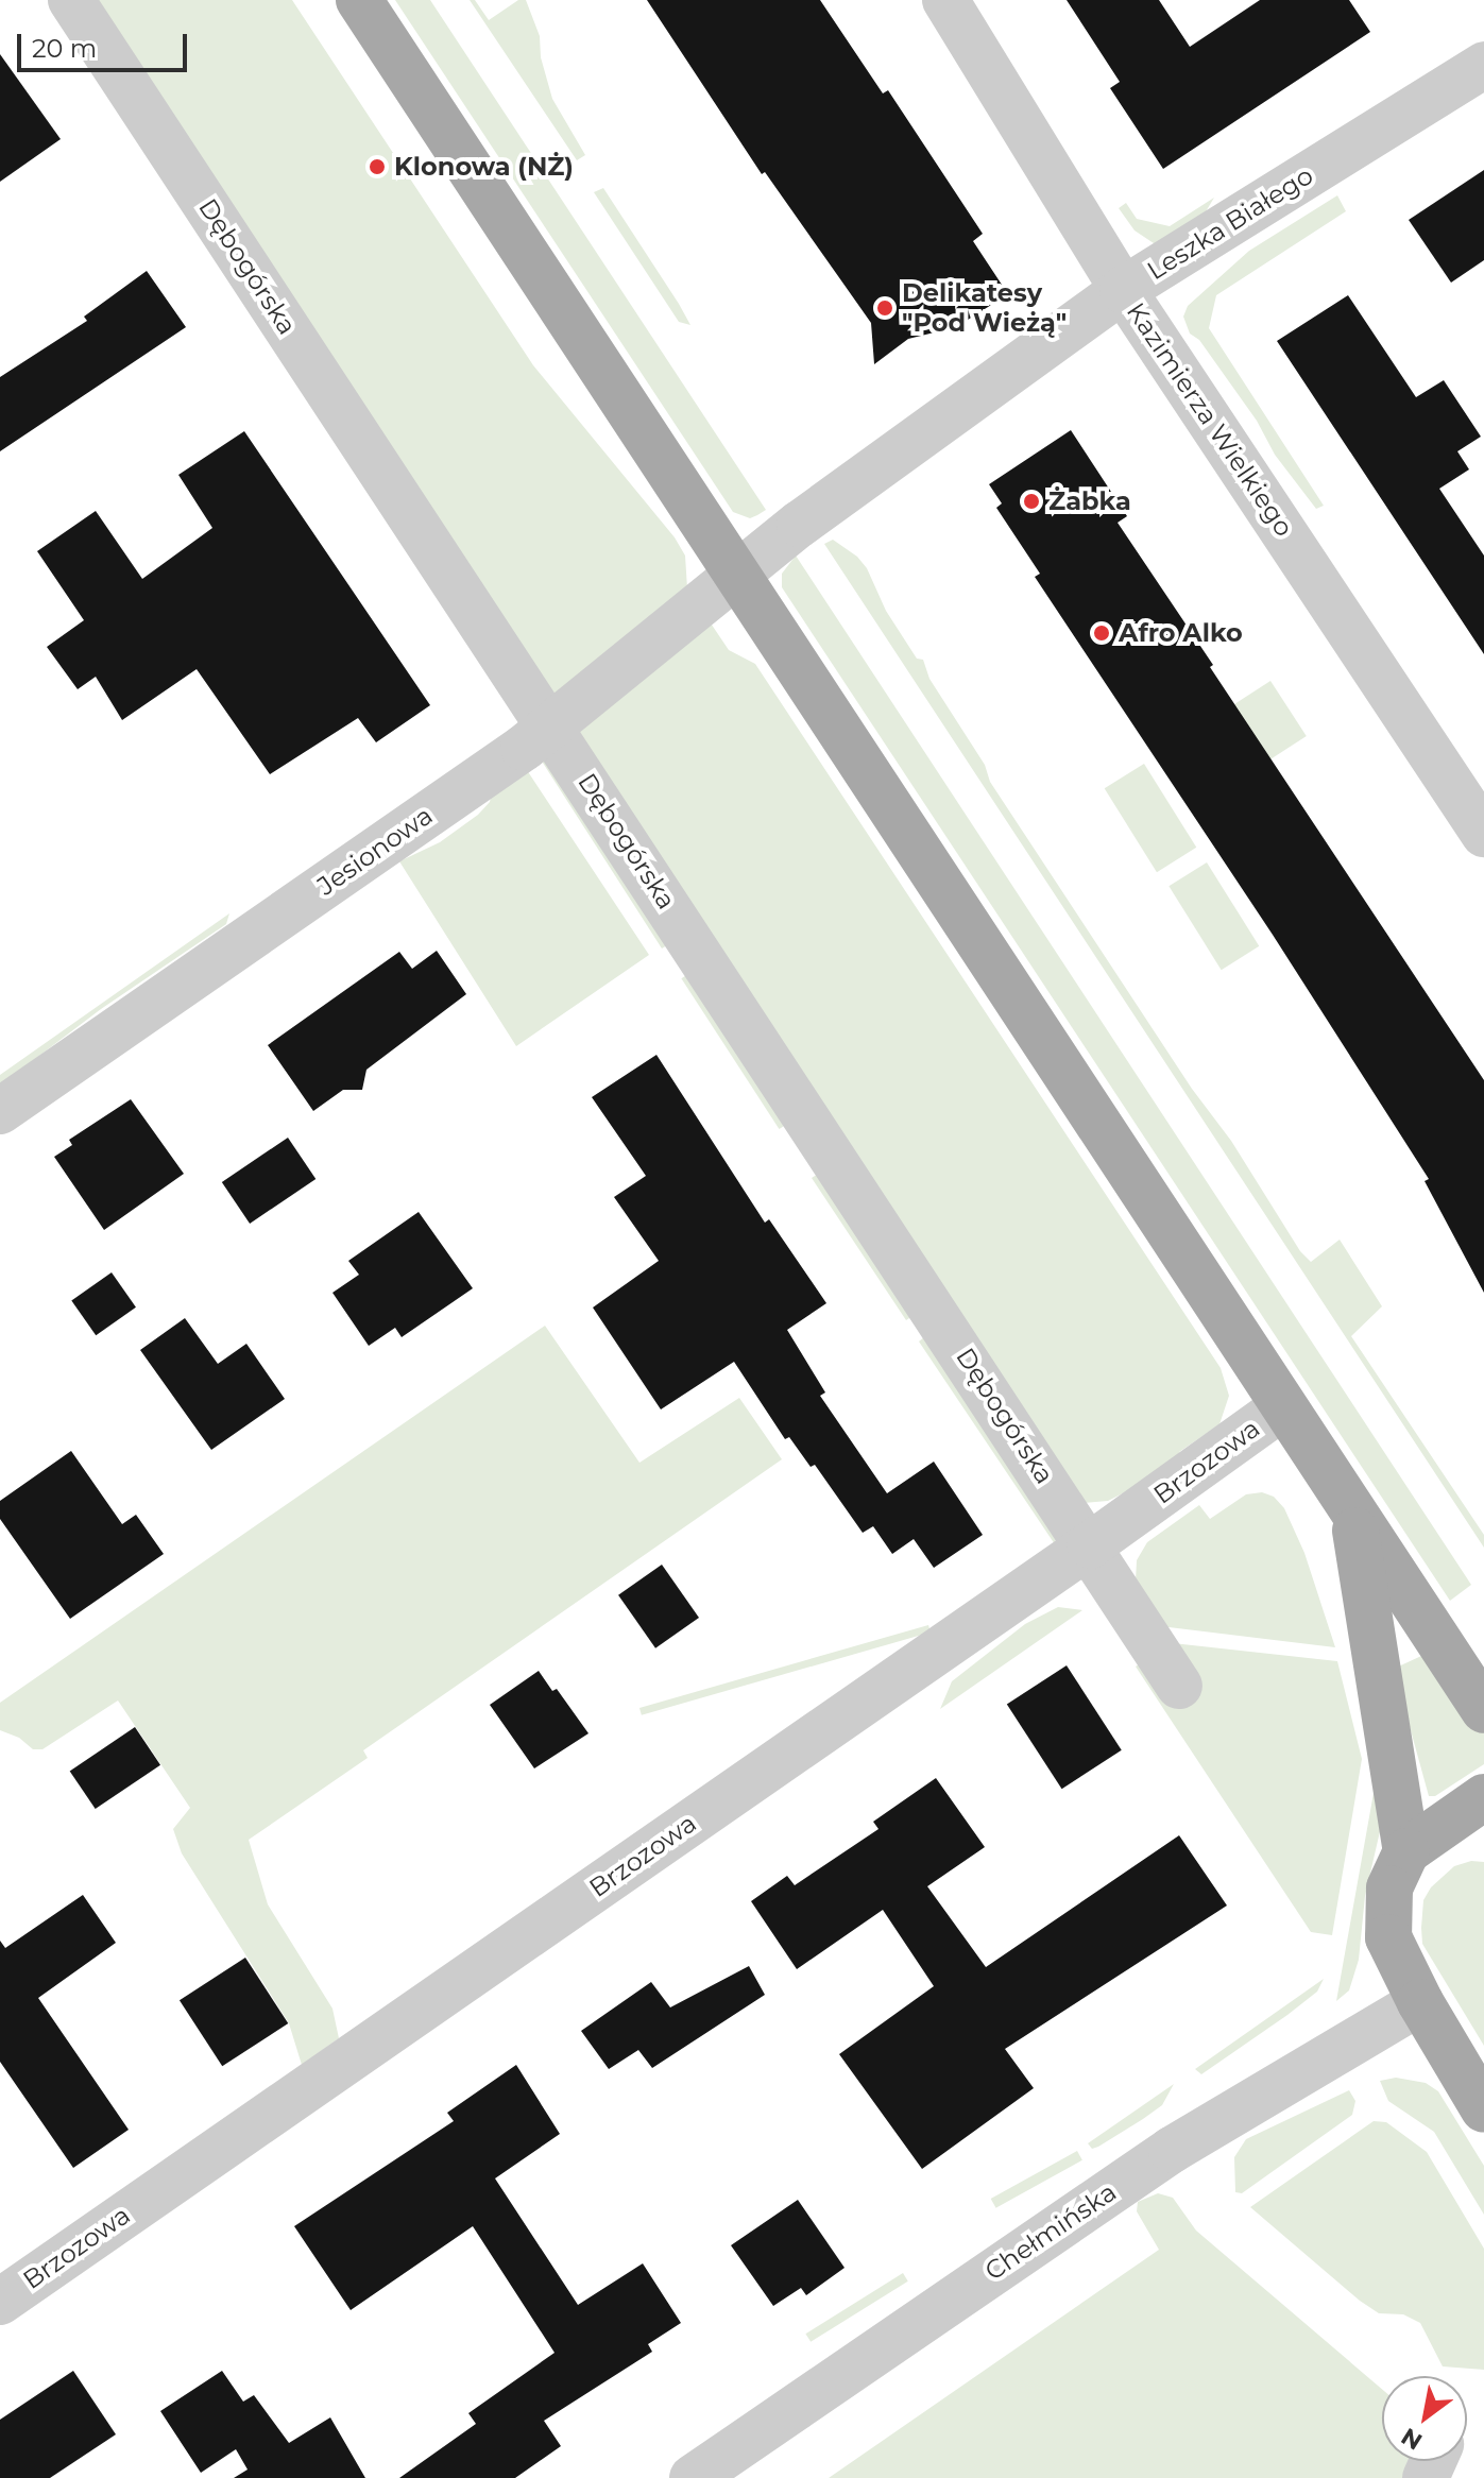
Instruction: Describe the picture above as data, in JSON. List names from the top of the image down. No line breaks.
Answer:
{"streets":{"street":["Leszka Białego","Dębogórska","Kazimierza Wielkiego","Jesionowa","Brzozowa","Chełmińska"]},"crossings":[["Leszka Białego","Kazimierza Wielkiego"],["Leszka Białego","Jesionowa"],["Dębogórska","Jesionowa"],["Dębogórska","Brzozowa"]],"places":["Klonowa (NŻ)","Delikatesy \"Pod Wieżą\"","Żabka","Afro Alko"],"scale_bar":"20 m","north":"bottom left"}
